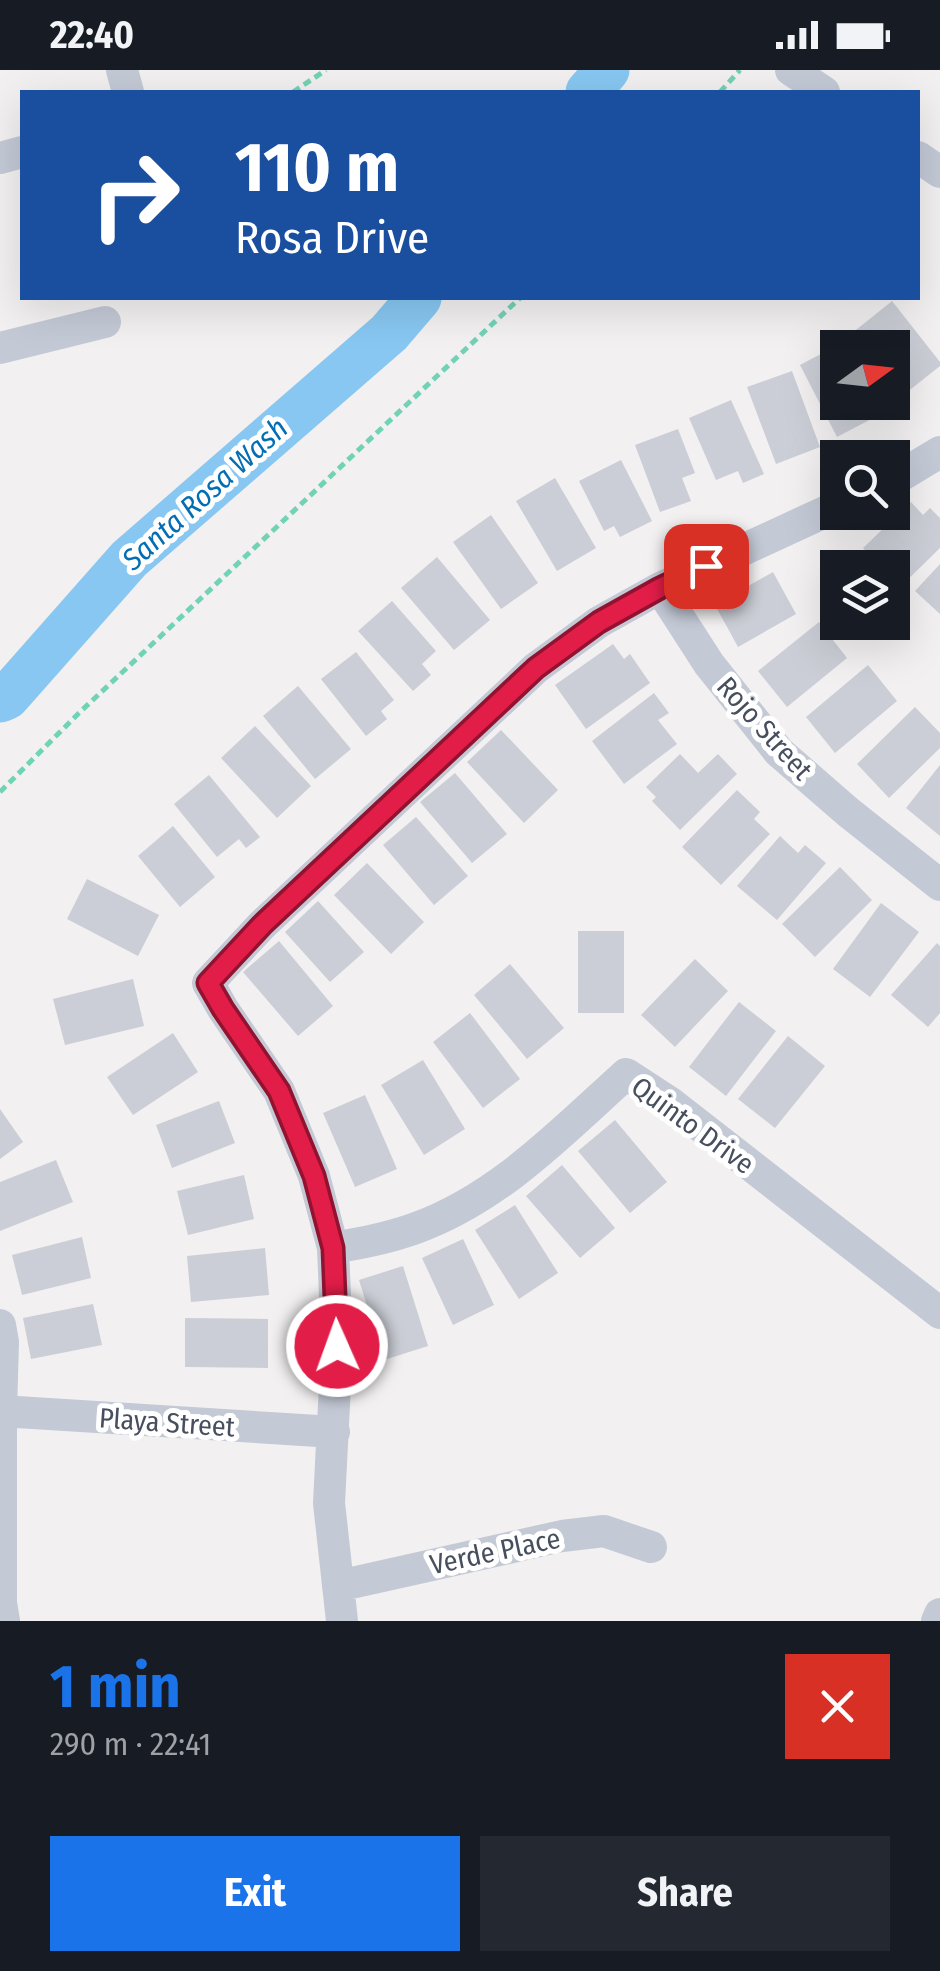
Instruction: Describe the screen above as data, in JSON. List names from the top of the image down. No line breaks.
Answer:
{"streets":{"street":["Rojo Street","Quinto Drive","Playa Street","Verde Place"]},"water":["Santa Rosa Wash"],"north":"right","page":{"status":"22:40","turn":["110 m","Rosa Drive"],"heading":["1 min","290 m · 22:41"],"buttons":["Exit","Share"]}}
